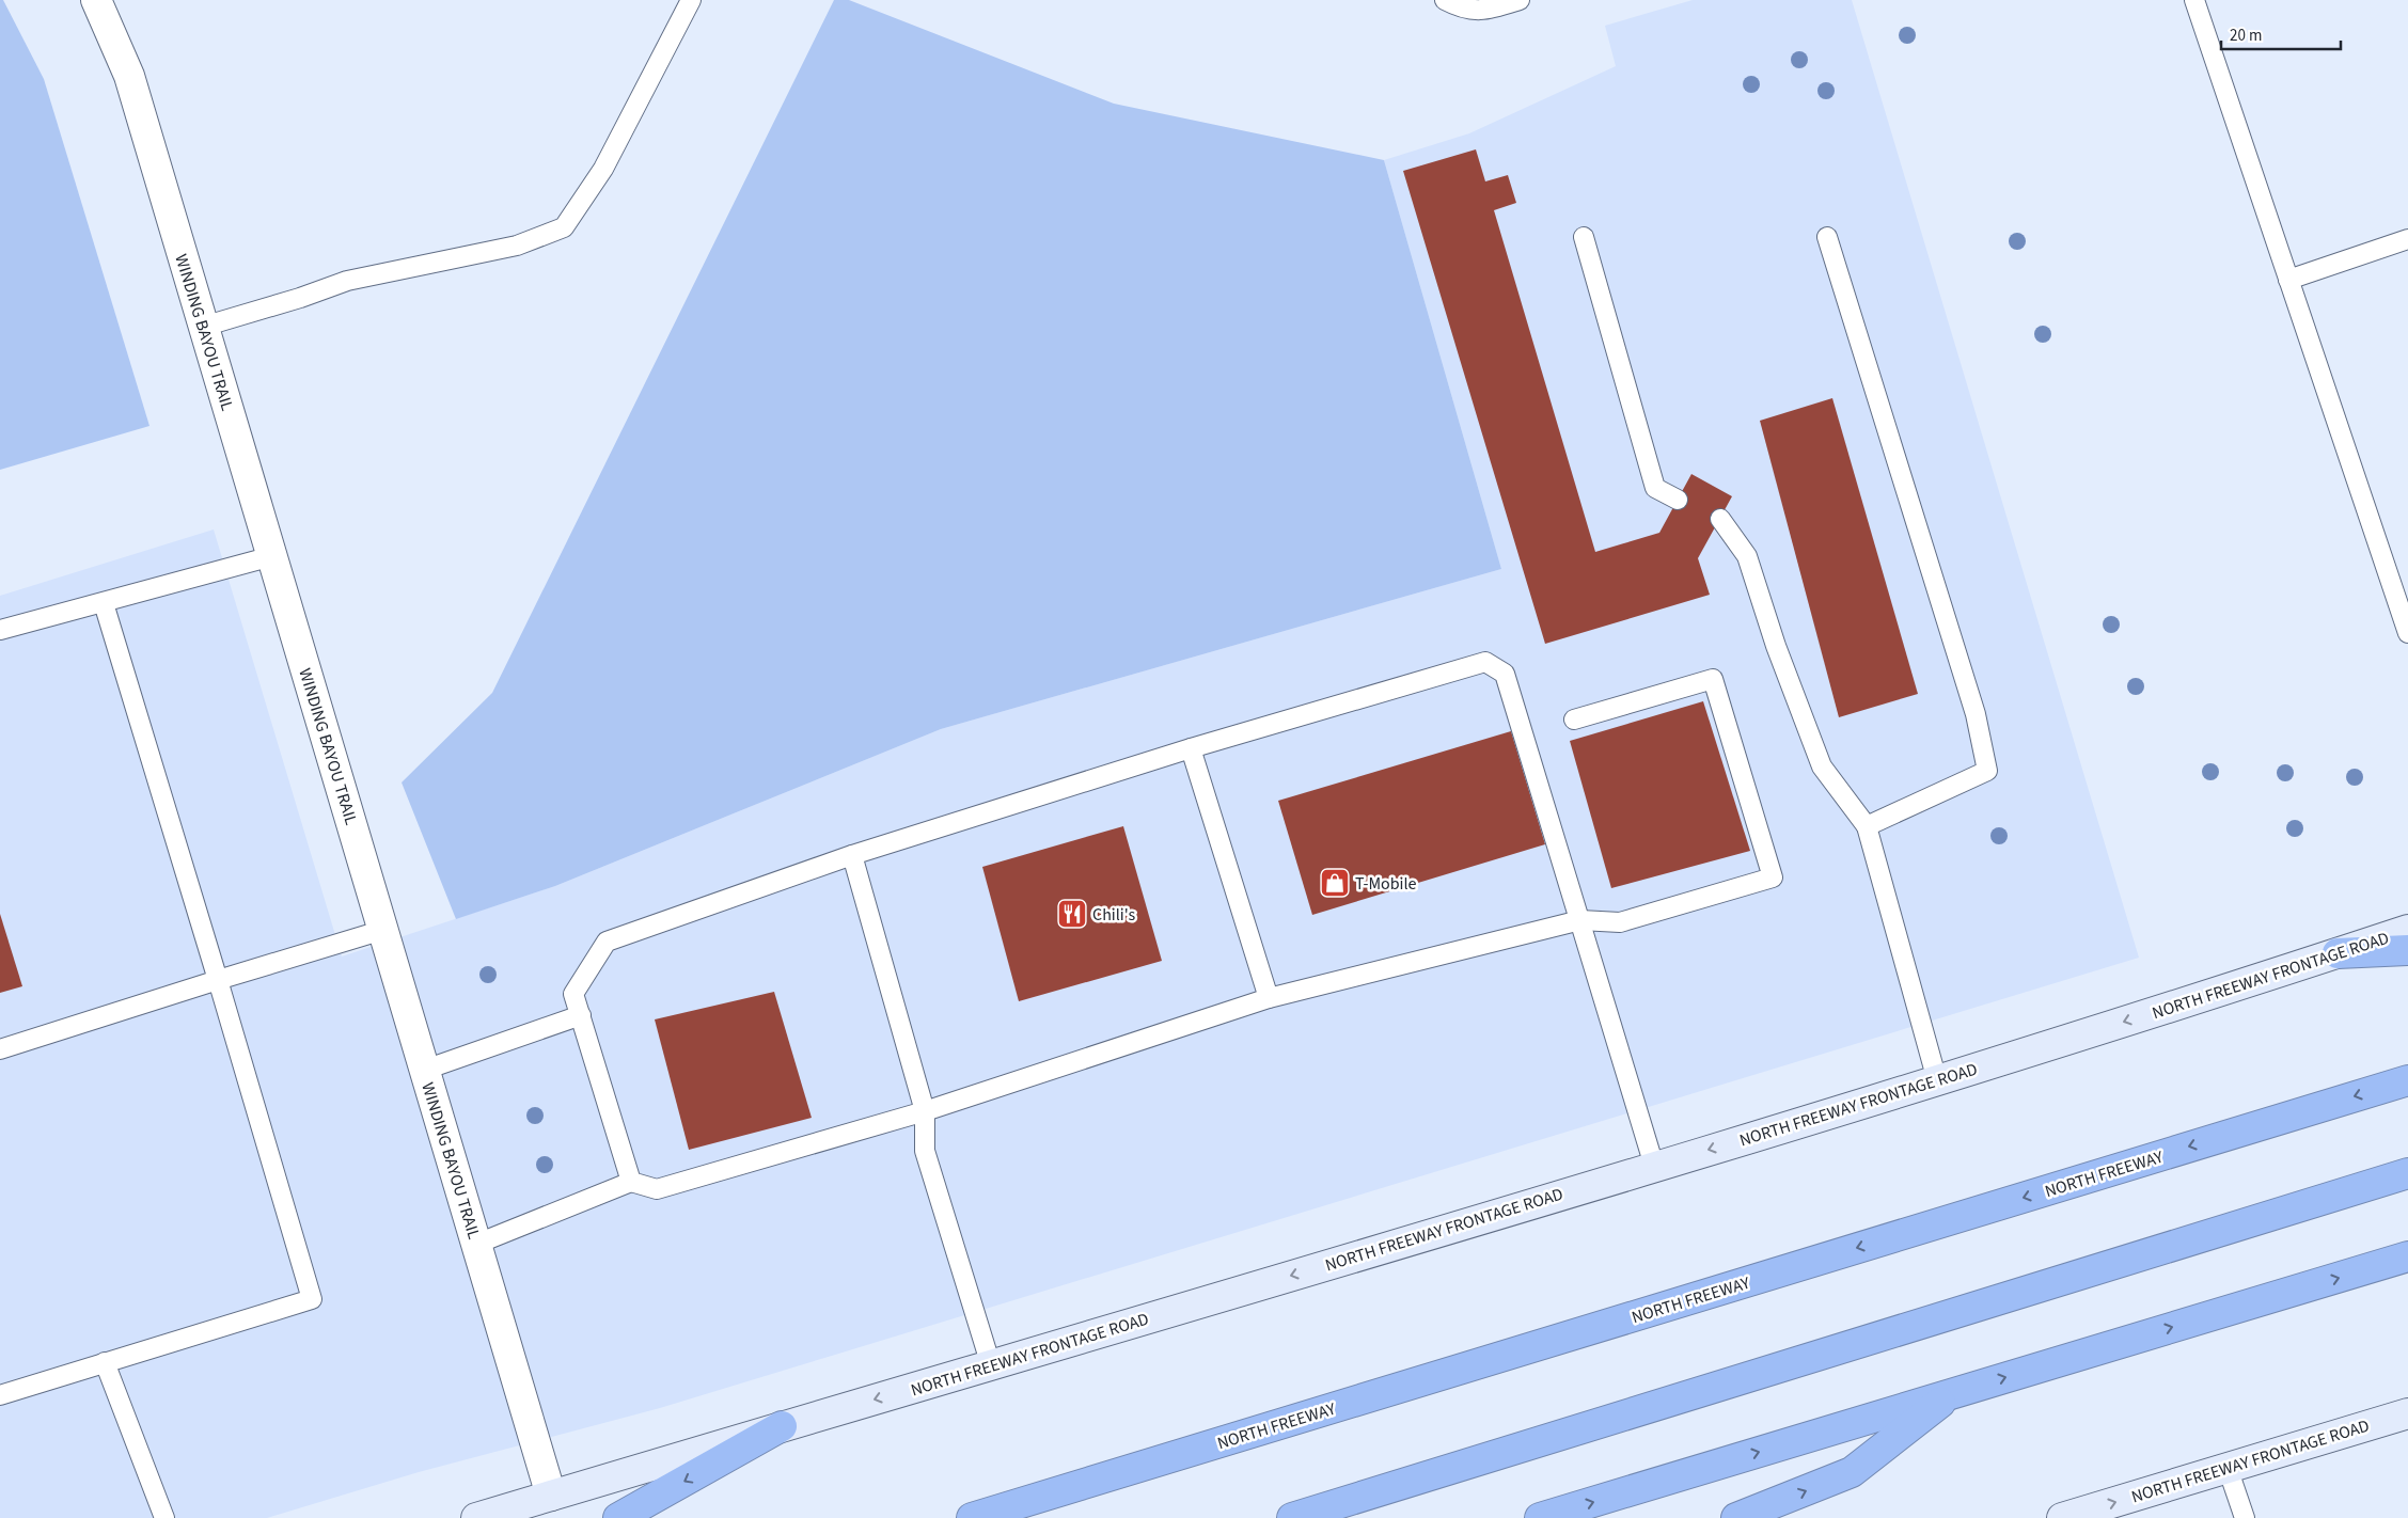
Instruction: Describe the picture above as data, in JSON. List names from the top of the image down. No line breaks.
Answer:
{"streets":{"highway":["NORTH FREEWAY"],"main road":["NORTH FREEWAY FRONTAGE ROAD"],"street":["WINDING BAYOU TRAIL"]},"crossings":[["WINDING BAYOU TRAIL","NORTH FREEWAY FRONTAGE ROAD"]],"one_way":["NORTH FREEWAY FRONTAGE ROAD"],"places":{"shop":["T-Mobile"],"restaurant":["Chili's"]},"scale_bar":"20 m"}
